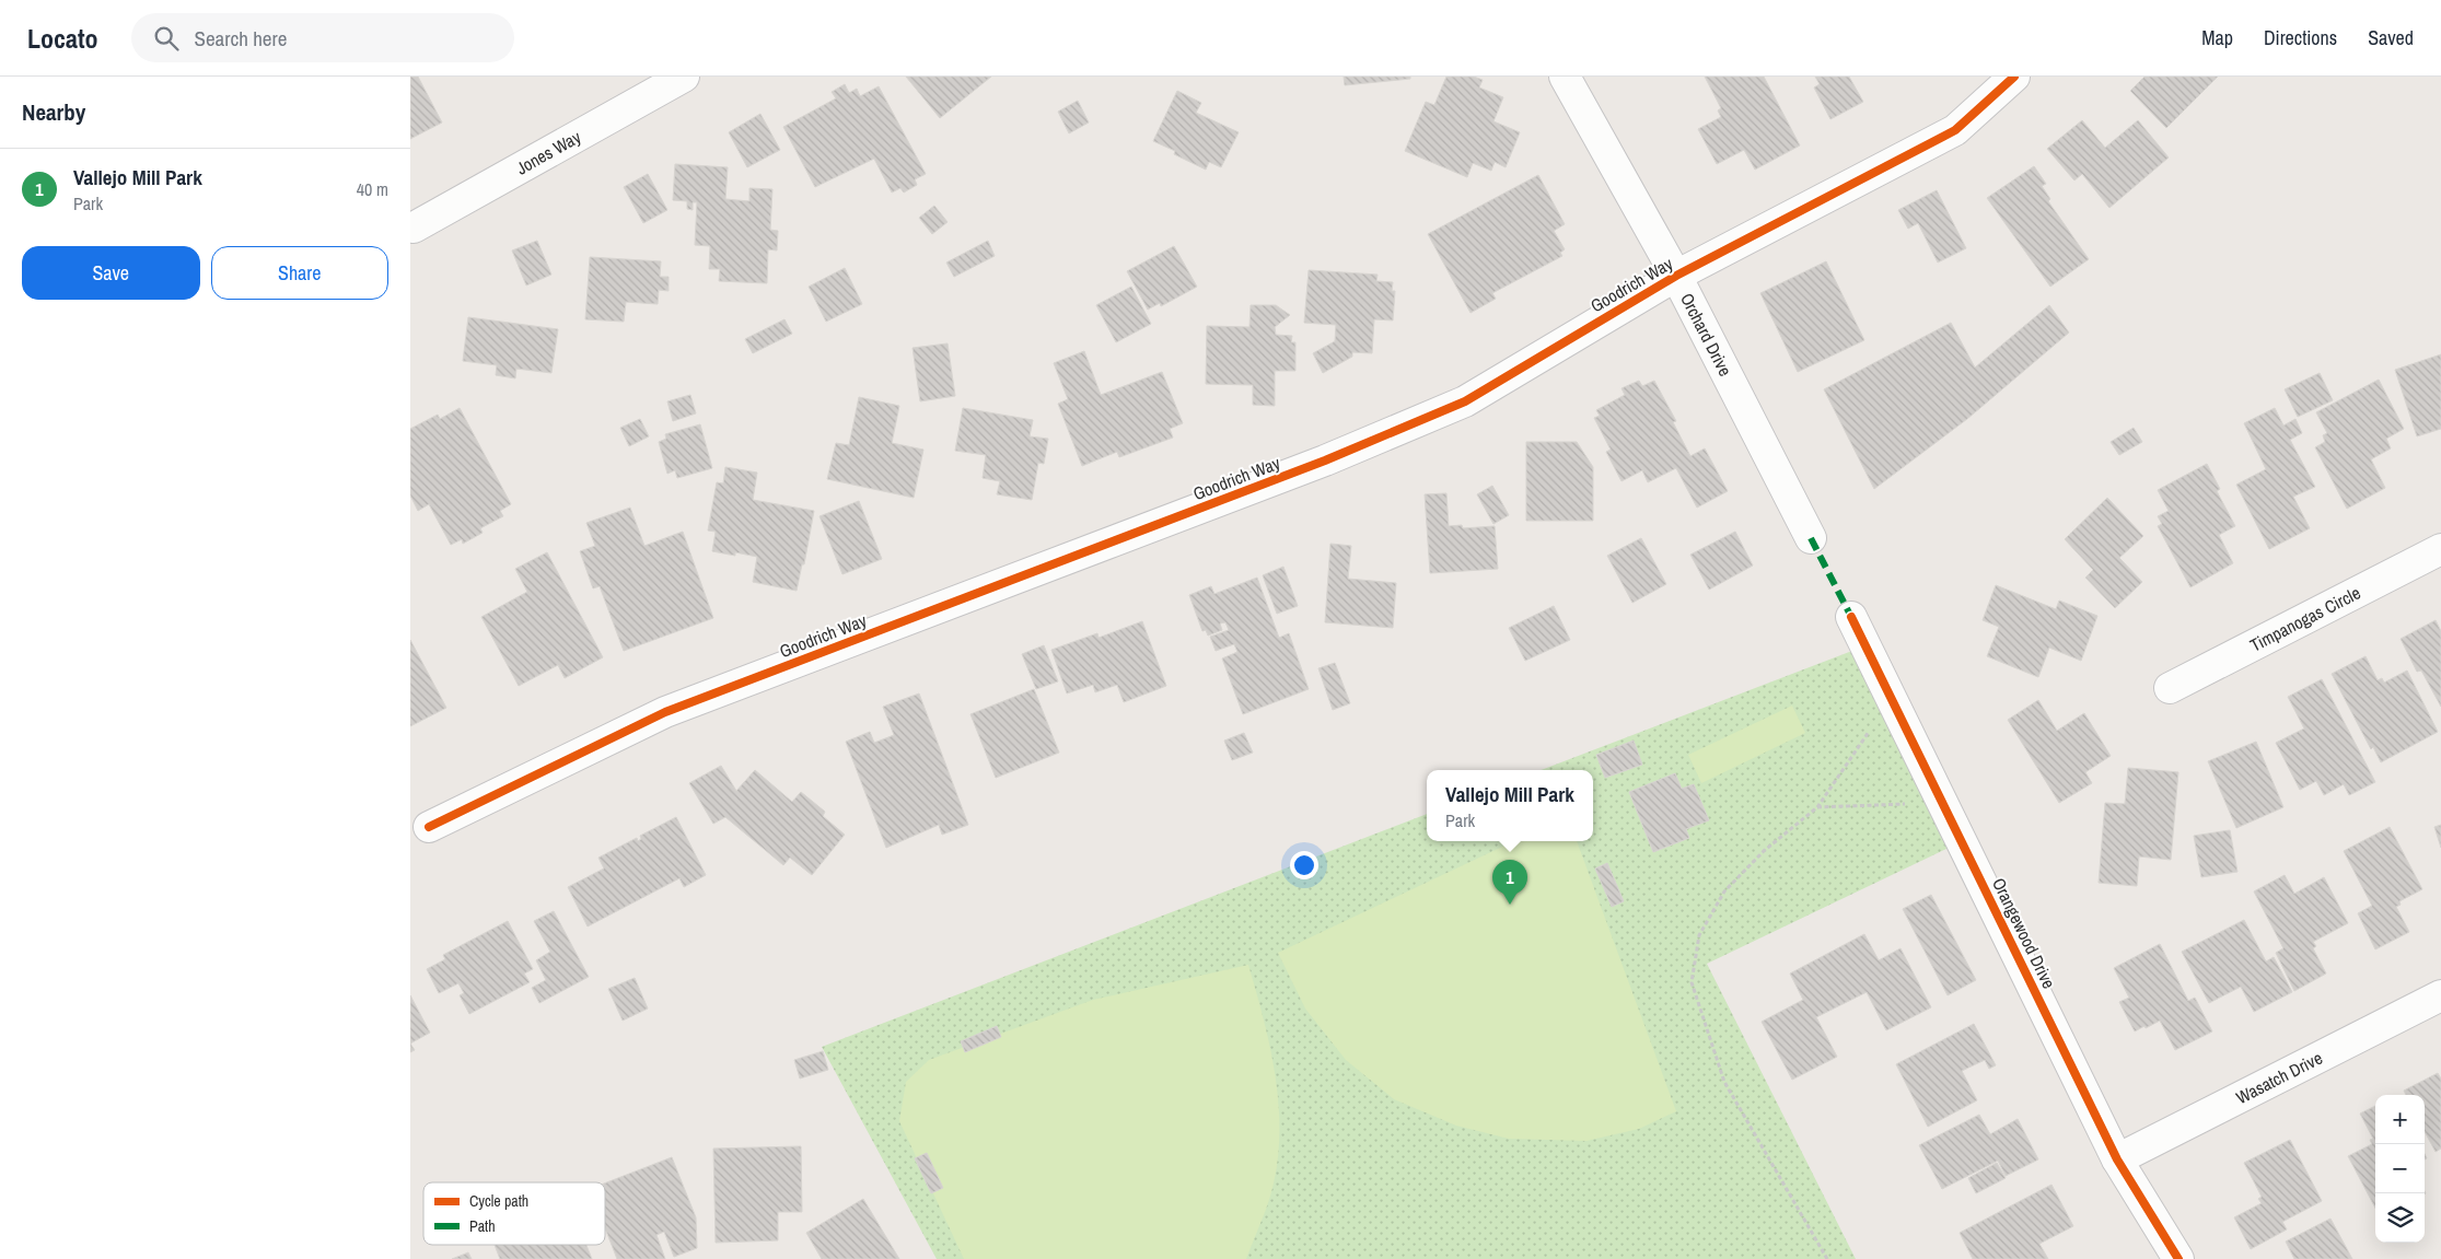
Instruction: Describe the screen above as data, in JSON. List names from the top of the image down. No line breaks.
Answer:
{"streets":{"street":["Jones Way","Goodrich Way","Orchard Drive","Timpanogas Circle","Orangewood Drive","Wasatch Drive"]},"crossings":[["Goodrich Way","Orchard Drive"],["Orangewood Drive","Wasatch Drive"]],"legend":["Cycle path","Path"],"page":{"header":"Locato","search":"Search here","nav":["Map","Directions","Saved"],"heading":"Nearby","list":[{"mark":"1","name":"Vallejo Mill Park","note":"Park","value":"40 m"}],"buttons":["Save","Share"],"popup":["Vallejo Mill Park","Park"],"pins":"1","map_buttons":["+","−"]}}
